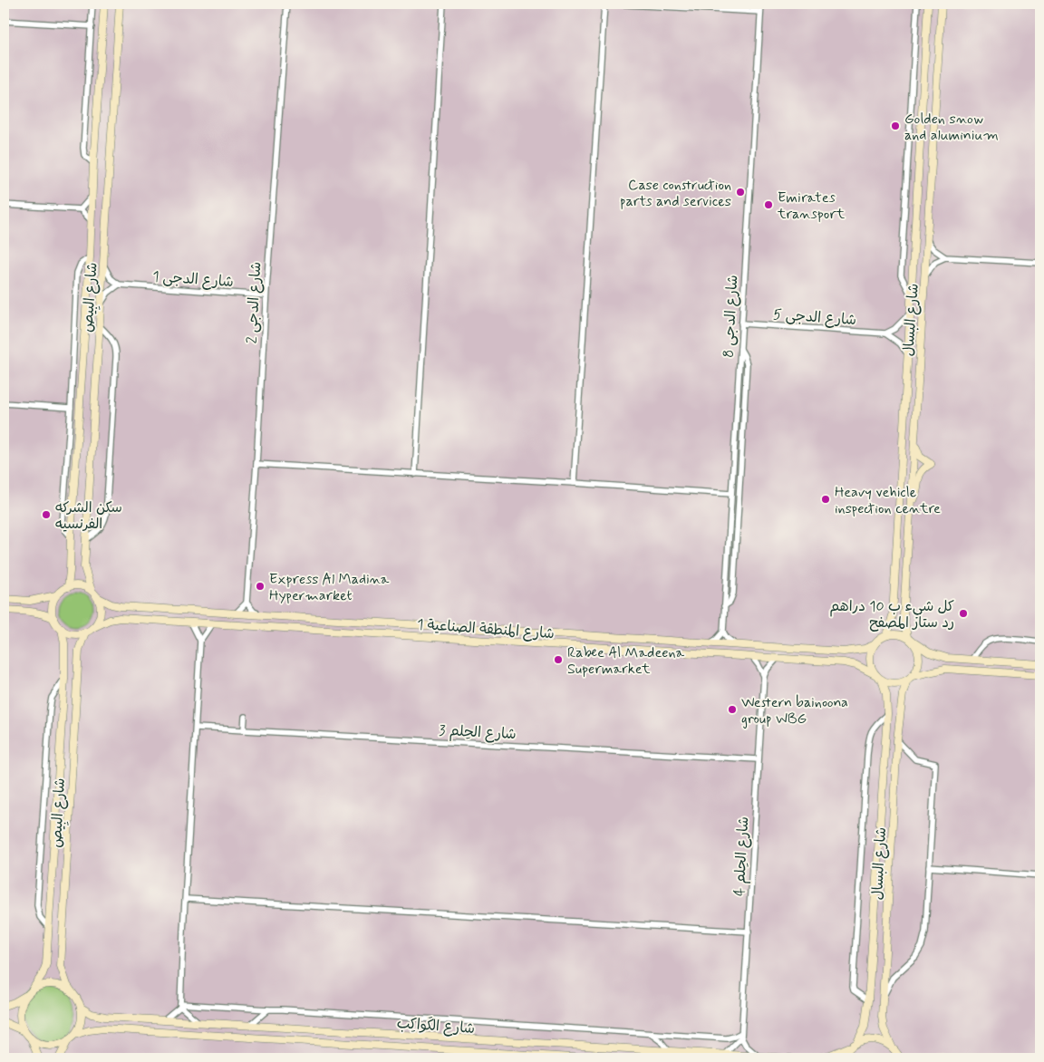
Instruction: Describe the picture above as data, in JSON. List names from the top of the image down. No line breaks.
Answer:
{"streets":{"street":["شارع الدجى 1","شارع البِيص","شارع الدجى 2","شارع الدجى 8","شارع الدجى 5","شارع البسال","شارع المنطقة الصناعية 1","شارع الحِلم 3","شارع الحِلم 4","شارع الكَواكِب"]},"crossings":[["شارع الدجى 1","شارع الدجى 2"],["شارع البِيص","شارع المنطقة الصناعية 1"],["شارع البِيص","شارع الكَواكِب"],["شارع الدجى 8","شارع الدجى 5"],["شارع البسال","شارع المنطقة الصناعية 1"],["شارع الحِلم 3","شارع الحِلم 4"]],"places":["Golden snow and aluminium","Case construction parts and services","Emirates transport","Heavy vehicle inspection centre","سكن الشركه الفرنسيه","Express Al Madina Hypermarket","كل شيء ب 10 دراهم رد ستار المصفح","Rabee Al Madeena Supermarket","Western bainoona group WBG"]}
